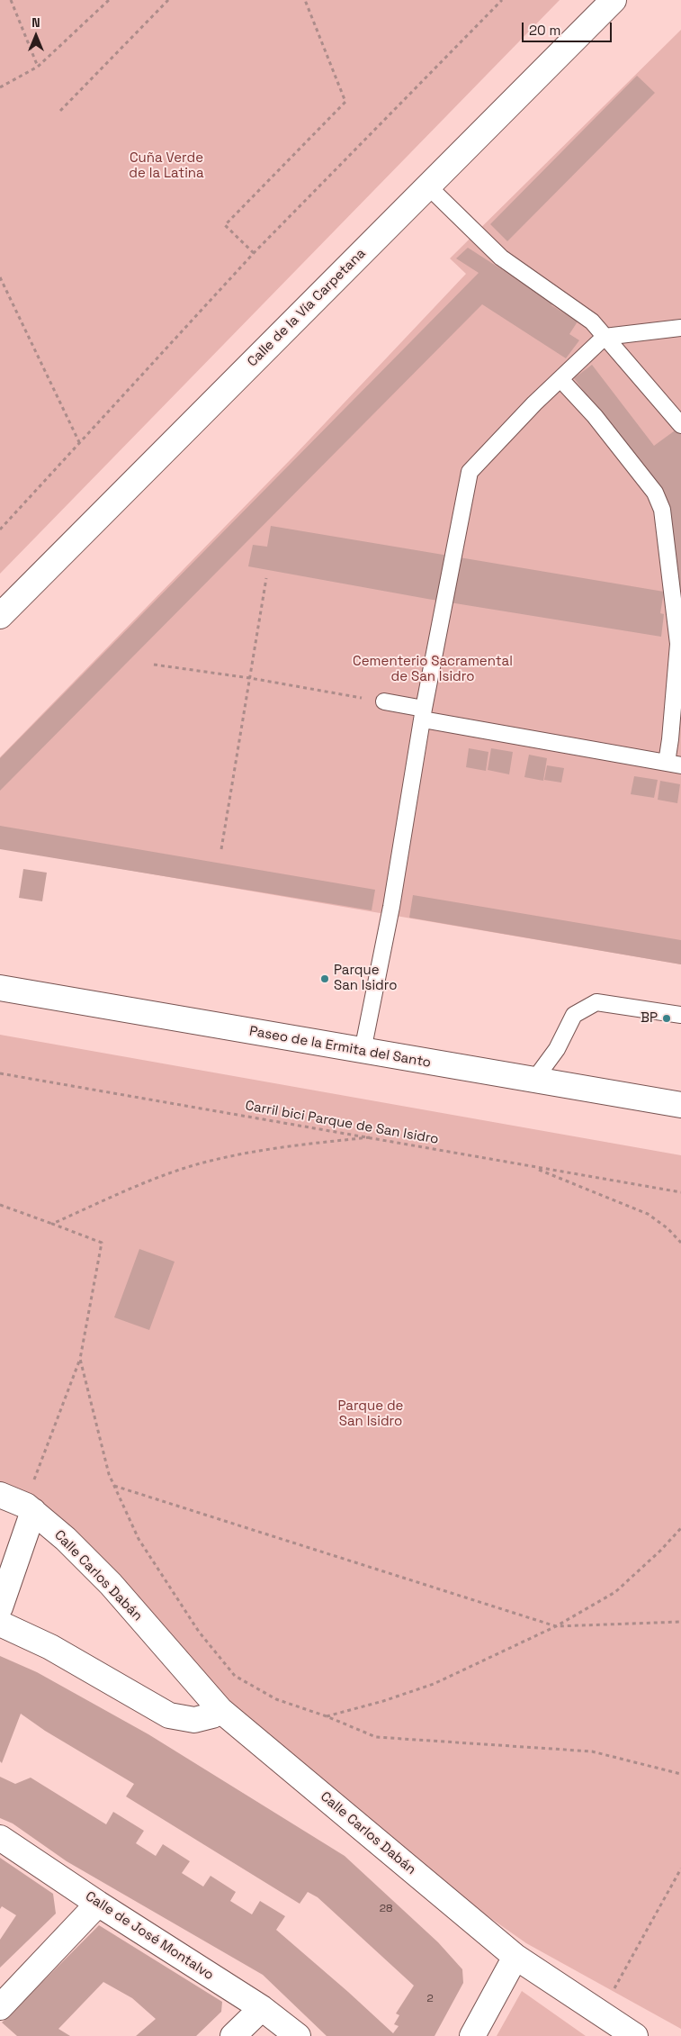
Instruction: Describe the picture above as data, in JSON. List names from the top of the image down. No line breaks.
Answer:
{"streets":{"street":["Calle de la Vía Carpetana","Paseo de la Ermita del Santo","Calle Carlos Dabán","Calle de José Montalvo"],"path":["Carril bici Parque de San Isidro"]},"parks":["Cuña Verde de la Latina","Cementerio Sacramental de San Isidro","Parque de San Isidro"],"places":["Parque San Isidro","BP"],"house_numbers":["28","2"],"scale_bar":"20 m","north":"top"}
